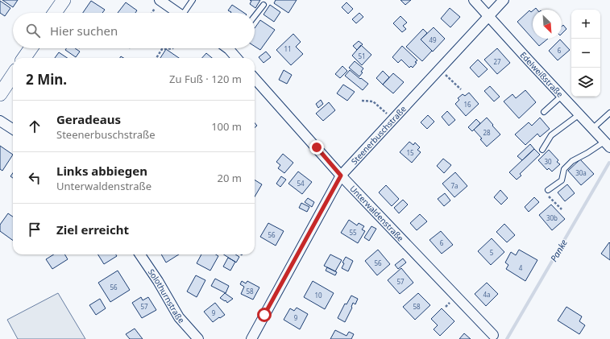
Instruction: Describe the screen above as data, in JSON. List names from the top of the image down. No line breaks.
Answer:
{"streets":{"street":["Edelweißstraße","Steenerbuschstraße","Unterwaldenstraße","Solothurnstraße"]},"crossings":[["Edelweißstraße","Steenerbuschstraße"],["Steenerbuschstraße","Unterwaldenstraße"]],"water":["Panke"],"house_numbers":["49","11","6","51","27","16","28","15","30","30a","54","7a","30b","55","56","6","5","56","4","57","56","58","4a","10","57","58","9","9"],"north":"bottom right","page":{"map_buttons":["+","−"],"search":"Hier suchen","heading":["2 Min.","Zu Fuß · 120 m"],"list":[["Geradeaus","Steenerbuschstraße","100 m"],["Links abbiegen","Unterwaldenstraße","20 m"],"Ziel erreicht"]}}
